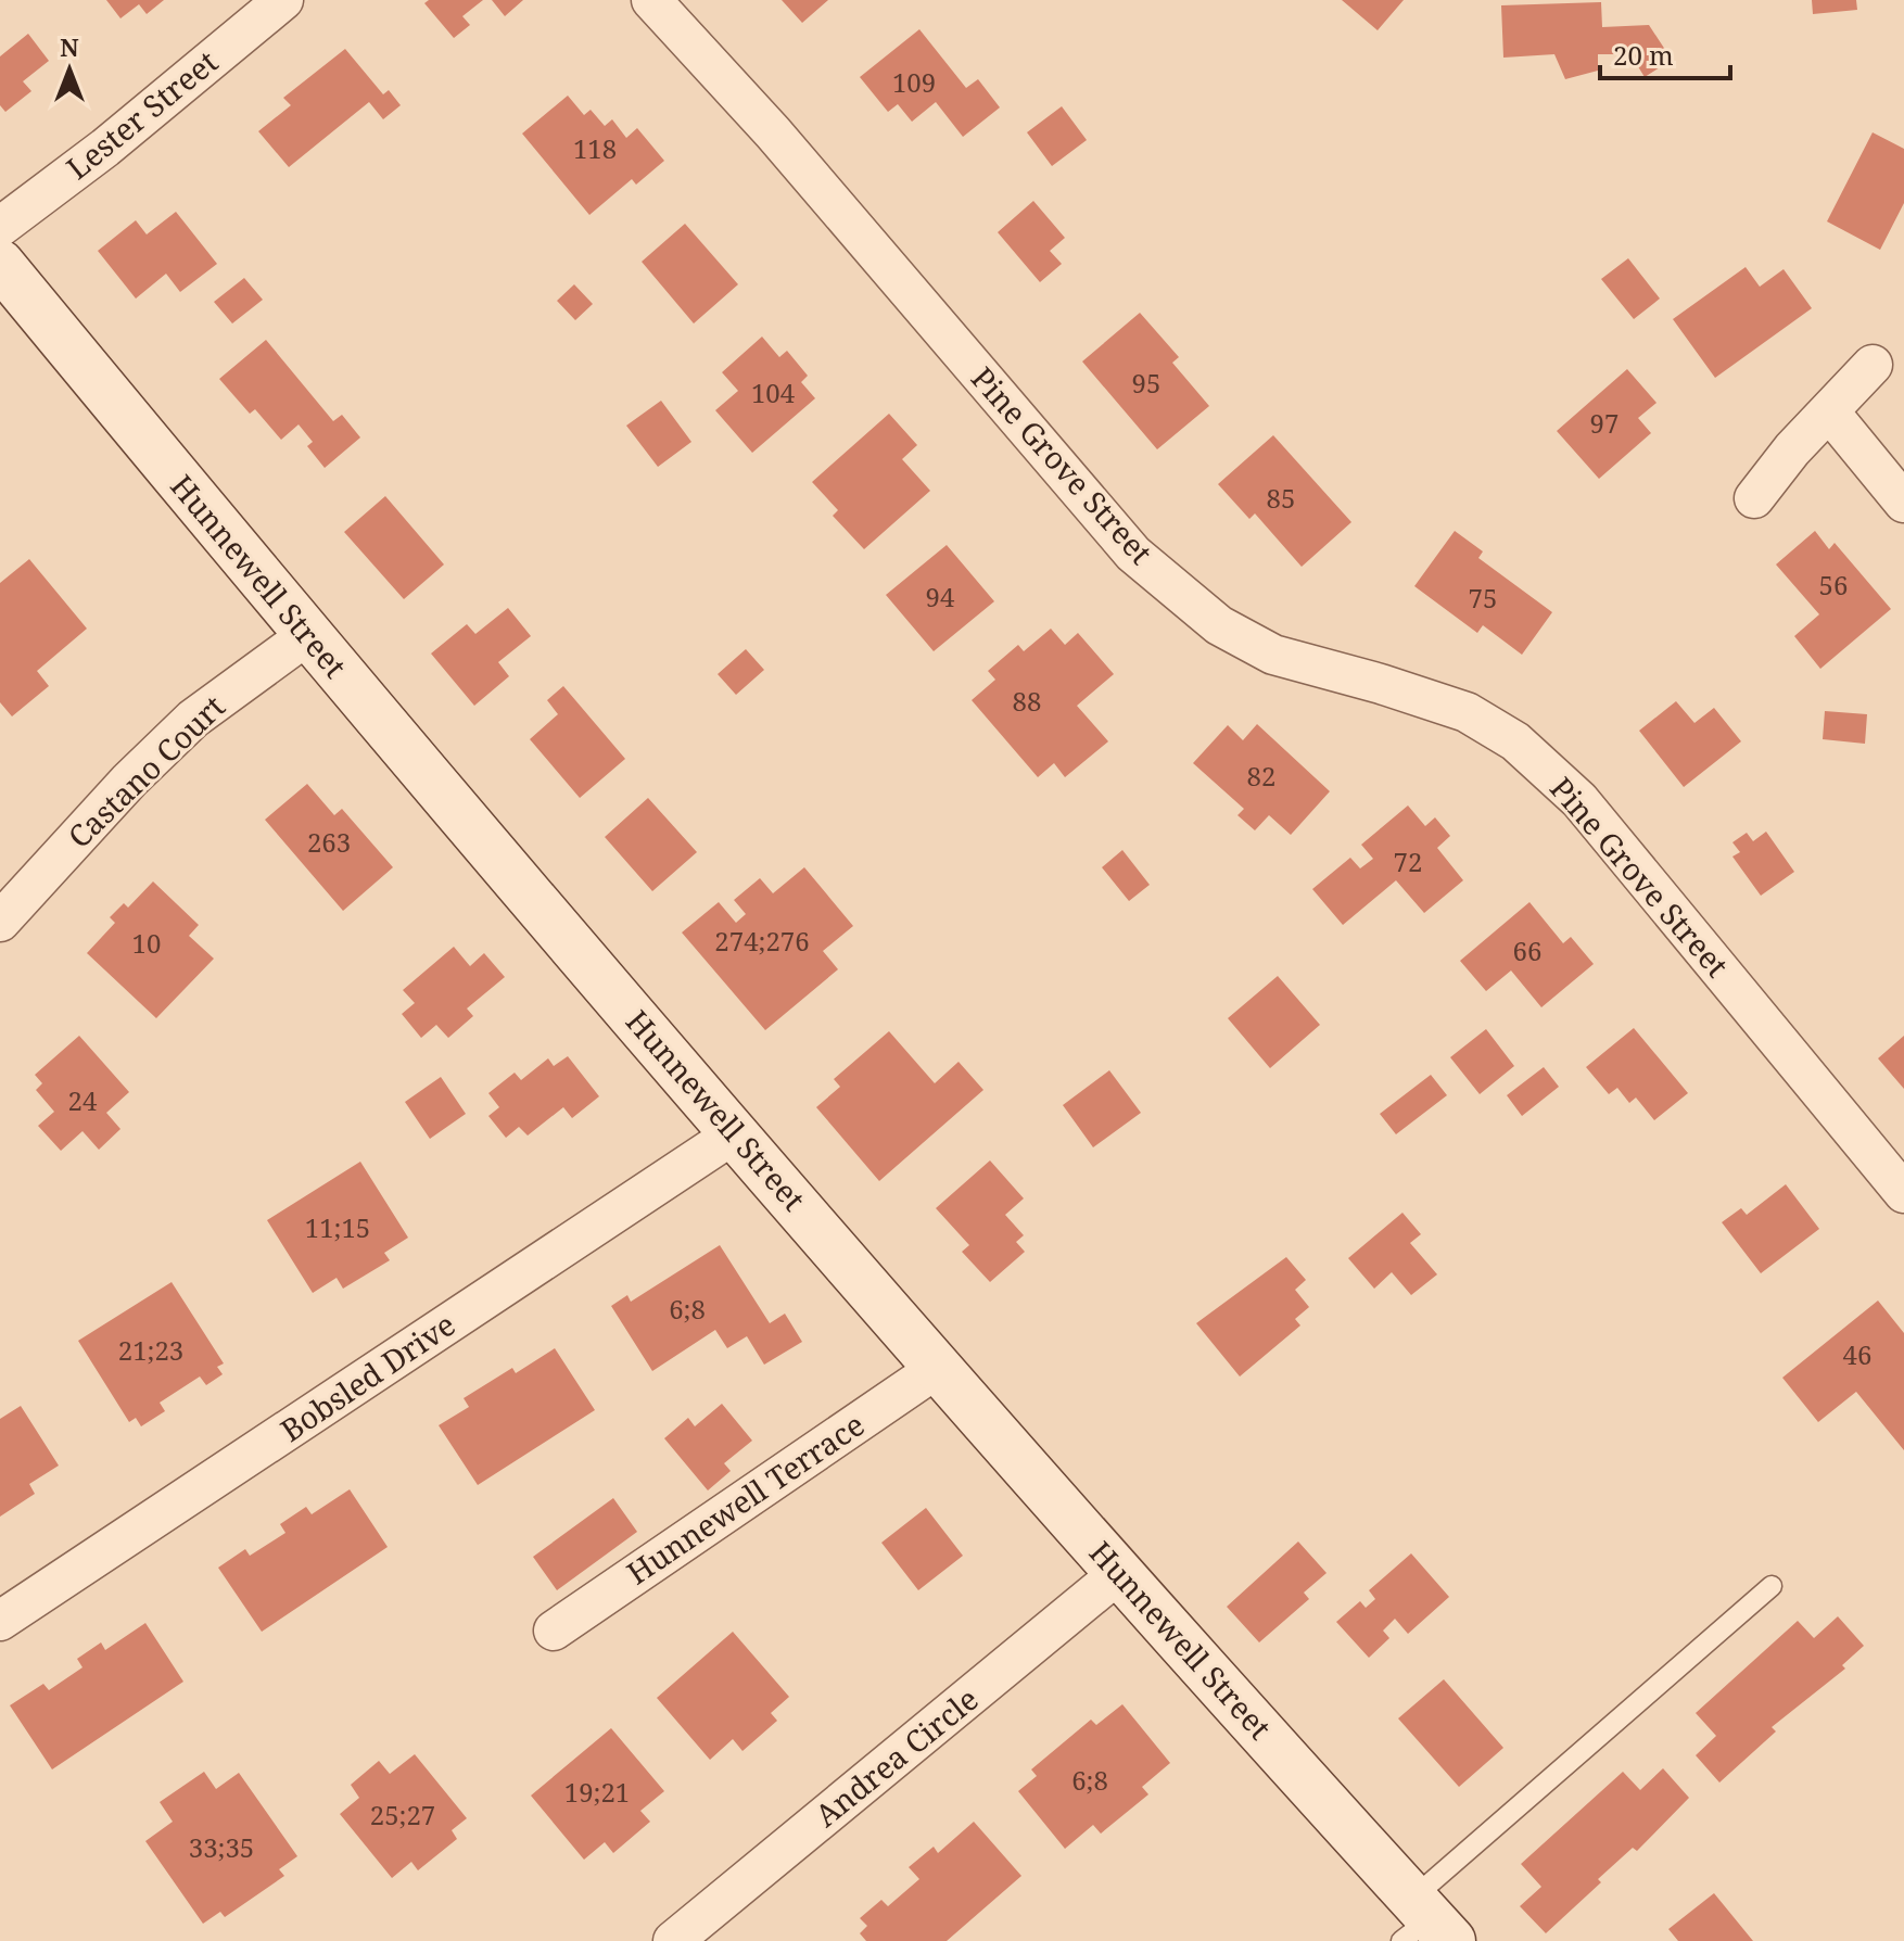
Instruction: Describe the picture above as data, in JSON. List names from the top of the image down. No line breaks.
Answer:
{"streets":{"main road":["Hunnewell Street"],"street":["Lester Street","Pine Grove Street","Castano Court","Bobsled Drive","Hunnewell Terrace","Andrea Circle"]},"crossings":[["Hunnewell Street","Castano Court"],["Hunnewell Street","Bobsled Drive"],["Hunnewell Street","Hunnewell Terrace"],["Hunnewell Street","Andrea Circle"]],"house_numbers":["109","118","95","104","97","85","56","94","75","88","82","263","72","274;276","10","66","24","11;15","6;8","21;23","46","6;8","19;21","25;27","33;35"],"scale_bar":"20 m","north":"top"}
